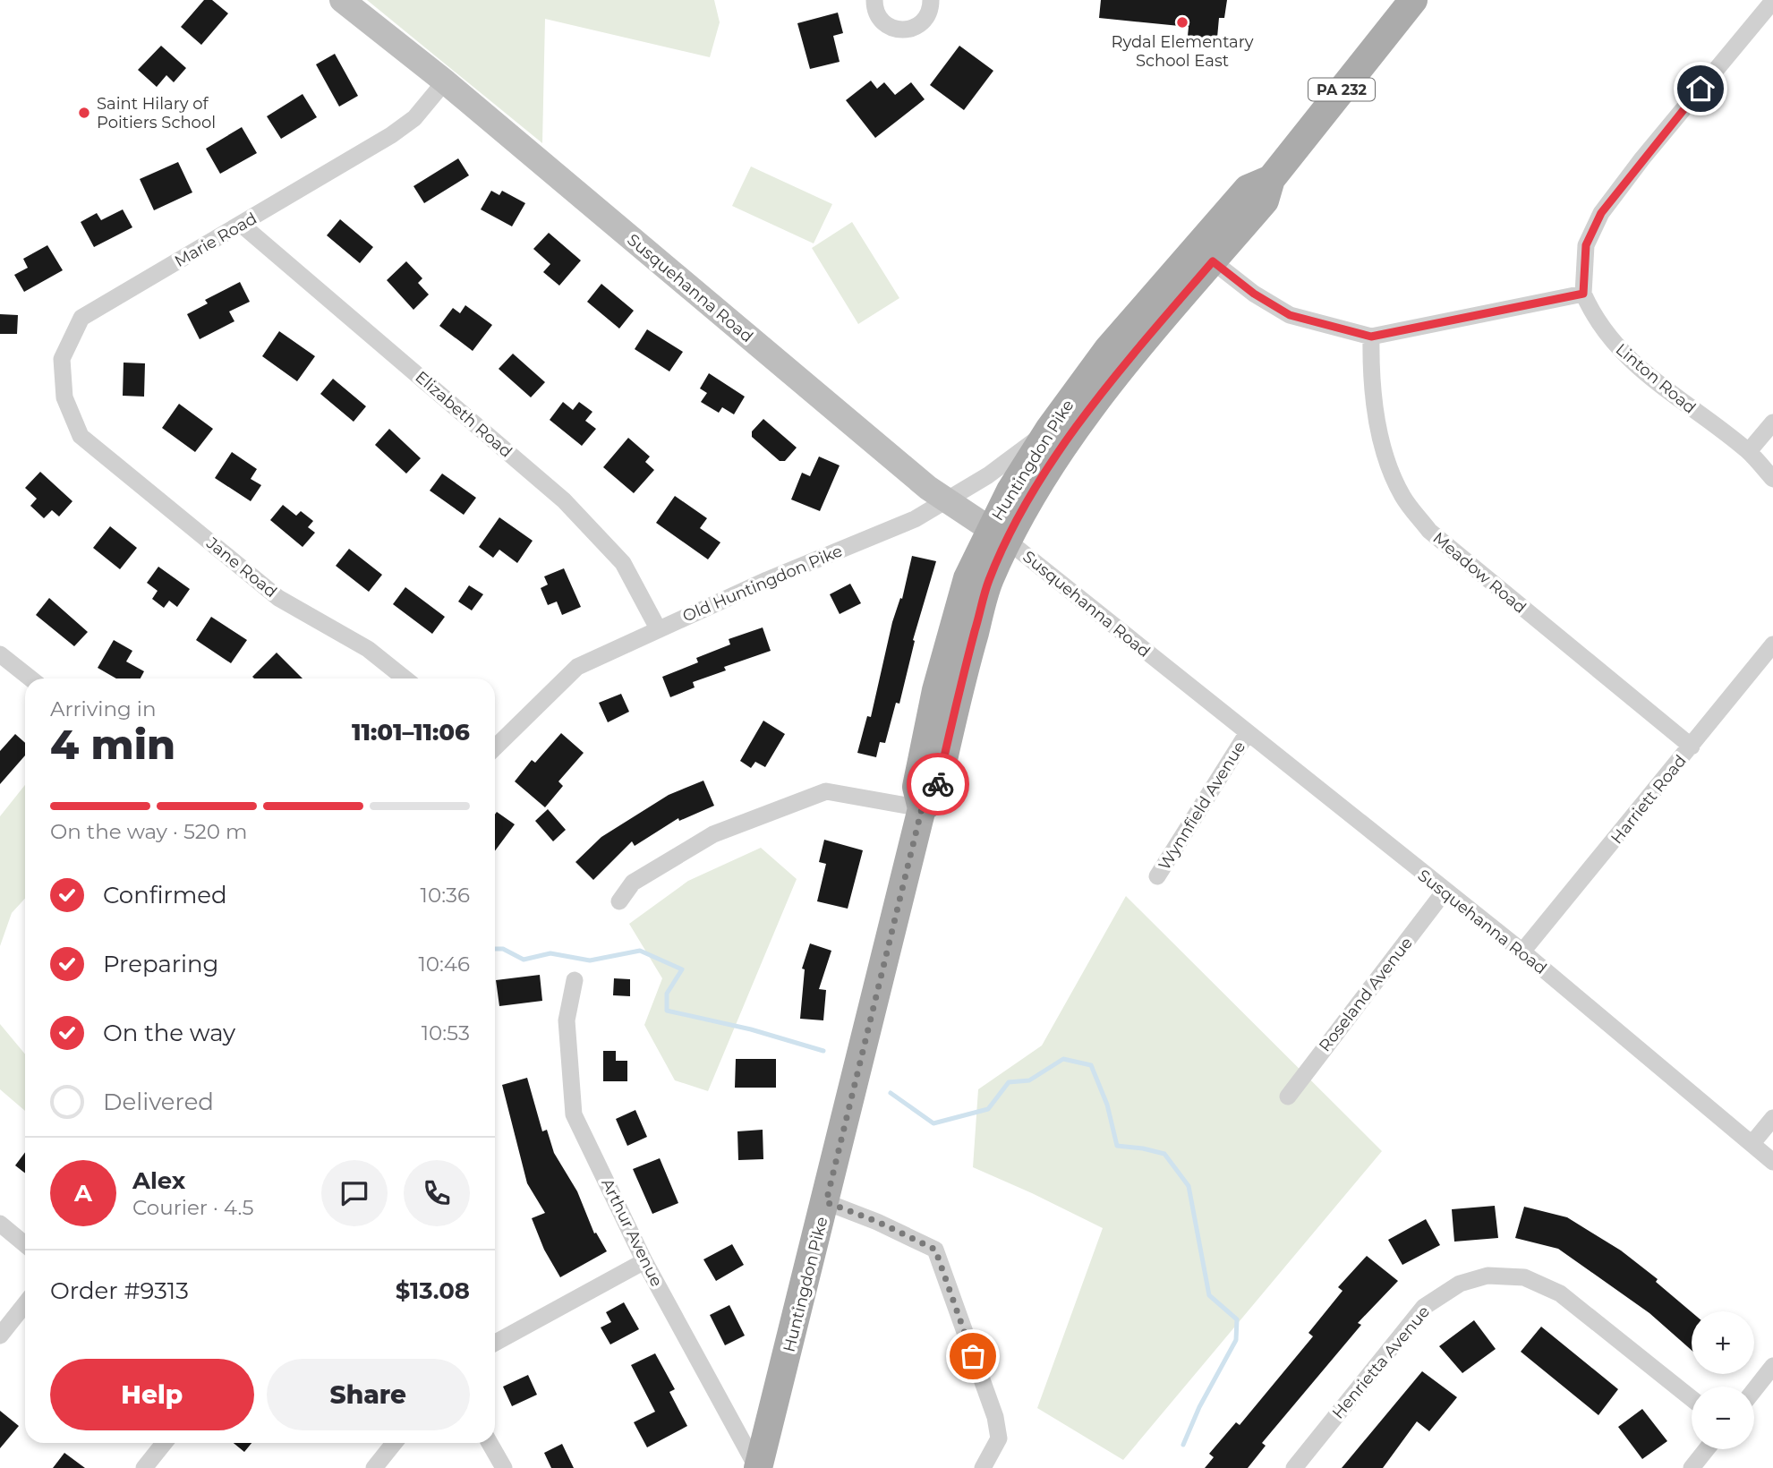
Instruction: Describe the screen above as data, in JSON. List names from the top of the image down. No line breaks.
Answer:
{"streets":{"main road":["PA 232","Susquehanna Road","Huntingdon Pike"],"street":["Marie Road","Linton Road","Elizabeth Road","Jane Road","Meadow Road","Old Huntingdon Pike","Harriett Road","Wynnfield Avenue","Roseland Avenue","Arthur Avenue","Henrietta Avenue"]},"crossings":[["Marie Road","Susquehanna Road"],["Marie Road","Elizabeth Road"],["Marie Road","Jane Road"],["Susquehanna Road","Huntingdon Pike"],["Susquehanna Road","Old Huntingdon Pike"],["Susquehanna Road","Harriett Road"],["Susquehanna Road","Wynnfield Avenue"],["Susquehanna Road","Roseland Avenue"],["Elizabeth Road","Old Huntingdon Pike"],["Huntingdon Pike","Old Huntingdon Pike"],["Huntingdon Pike","Arthur Avenue"],["Meadow Road","Harriett Road"]],"places":["Rydal Elementary School East","Saint Hilary of Poitiers School"],"page":{"heading":["4 min","Arriving in","11:01–11:06"],"panel":["Alex","Courier · 4.5","Order #9313","$13.08"],"bar":"On the way · 520 m","list":[["Confirmed","10:36"],["Preparing","10:46"],["On the way","10:53"],"Delivered"],"round":"A","map_buttons":["+","−"],"buttons":["Help","Share"]}}
